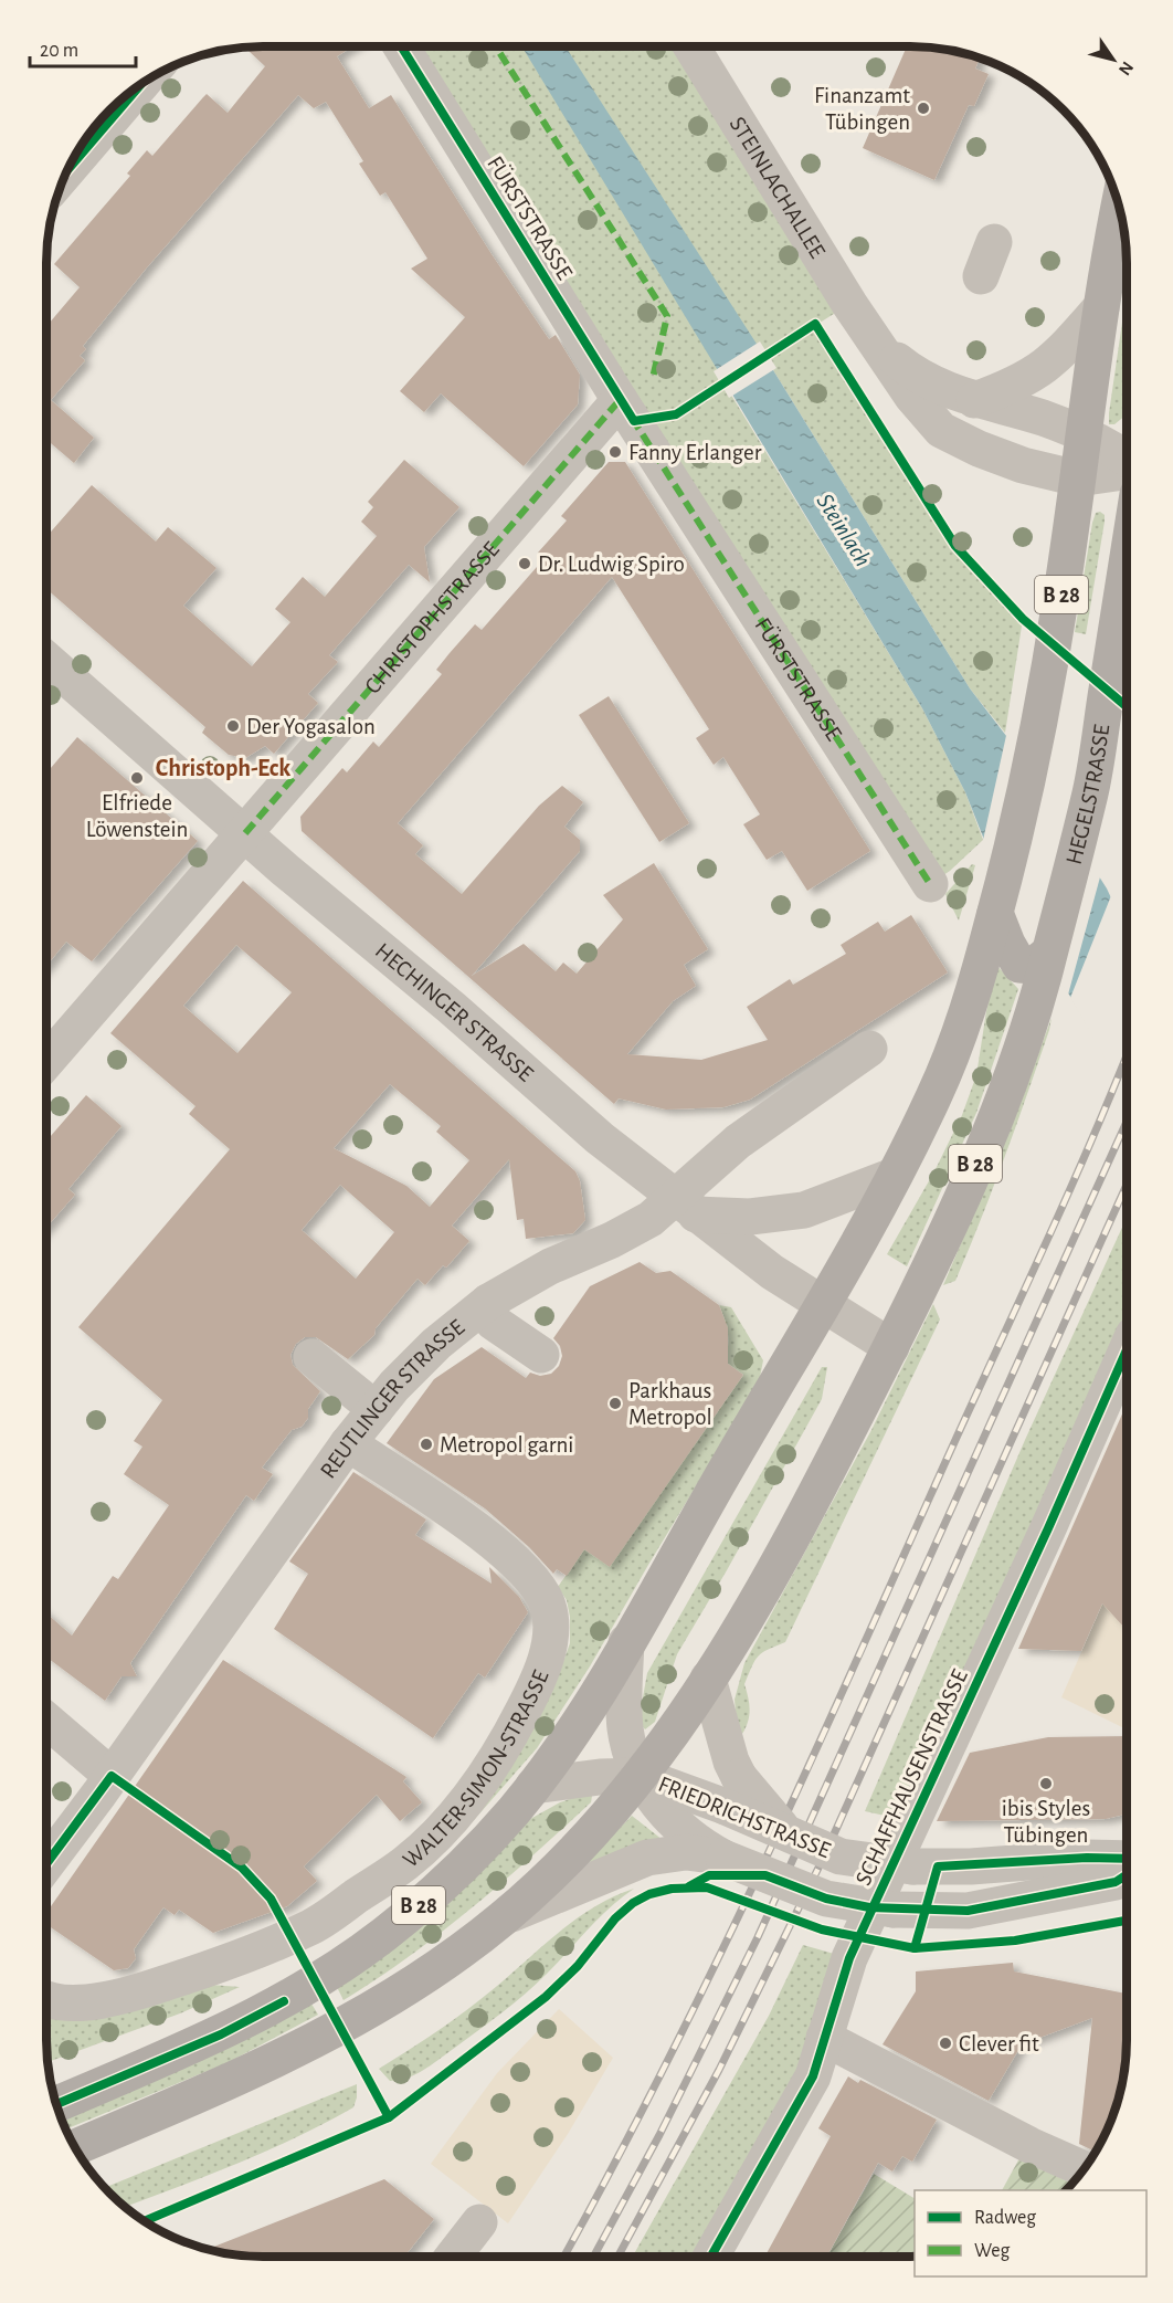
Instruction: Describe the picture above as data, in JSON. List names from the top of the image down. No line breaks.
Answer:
{"streets":{"main road":["B 28","HEGELSTRASSE"],"street":["STEINLACHALLEE","FÜRSTSTRASSE","CHRISTOPHSTRASSE","HECHINGER STRASSE","REUTLINGER STRASSE","WALTER-SIMON-STRASSE","SCHAFFHAUSENSTRASSE","FRIEDRICHSTRASSE"]},"crossings":[["STEINLACHALLEE","B 28"],["FÜRSTSTRASSE","CHRISTOPHSTRASSE"],["B 28","HEGELSTRASSE"],["B 28","HECHINGER STRASSE"],["B 28","FRIEDRICHSTRASSE"],["CHRISTOPHSTRASSE","HECHINGER STRASSE"],["HECHINGER STRASSE","REUTLINGER STRASSE"],["REUTLINGER STRASSE","WALTER-SIMON-STRASSE"]],"districts":["Christoph-Eck"],"water":["Steinlach"],"places":["Finanzamt Tübingen","Fanny Erlanger","Dr. Ludwig Spiro","Der Yogasalon","Elfriede Löwenstein","Parkhaus Metropol","Metropol garni","ibis Styles Tübingen","Clever fit"],"legend":["Radweg","Weg"],"scale_bar":"20 m","north":"bottom right"}
